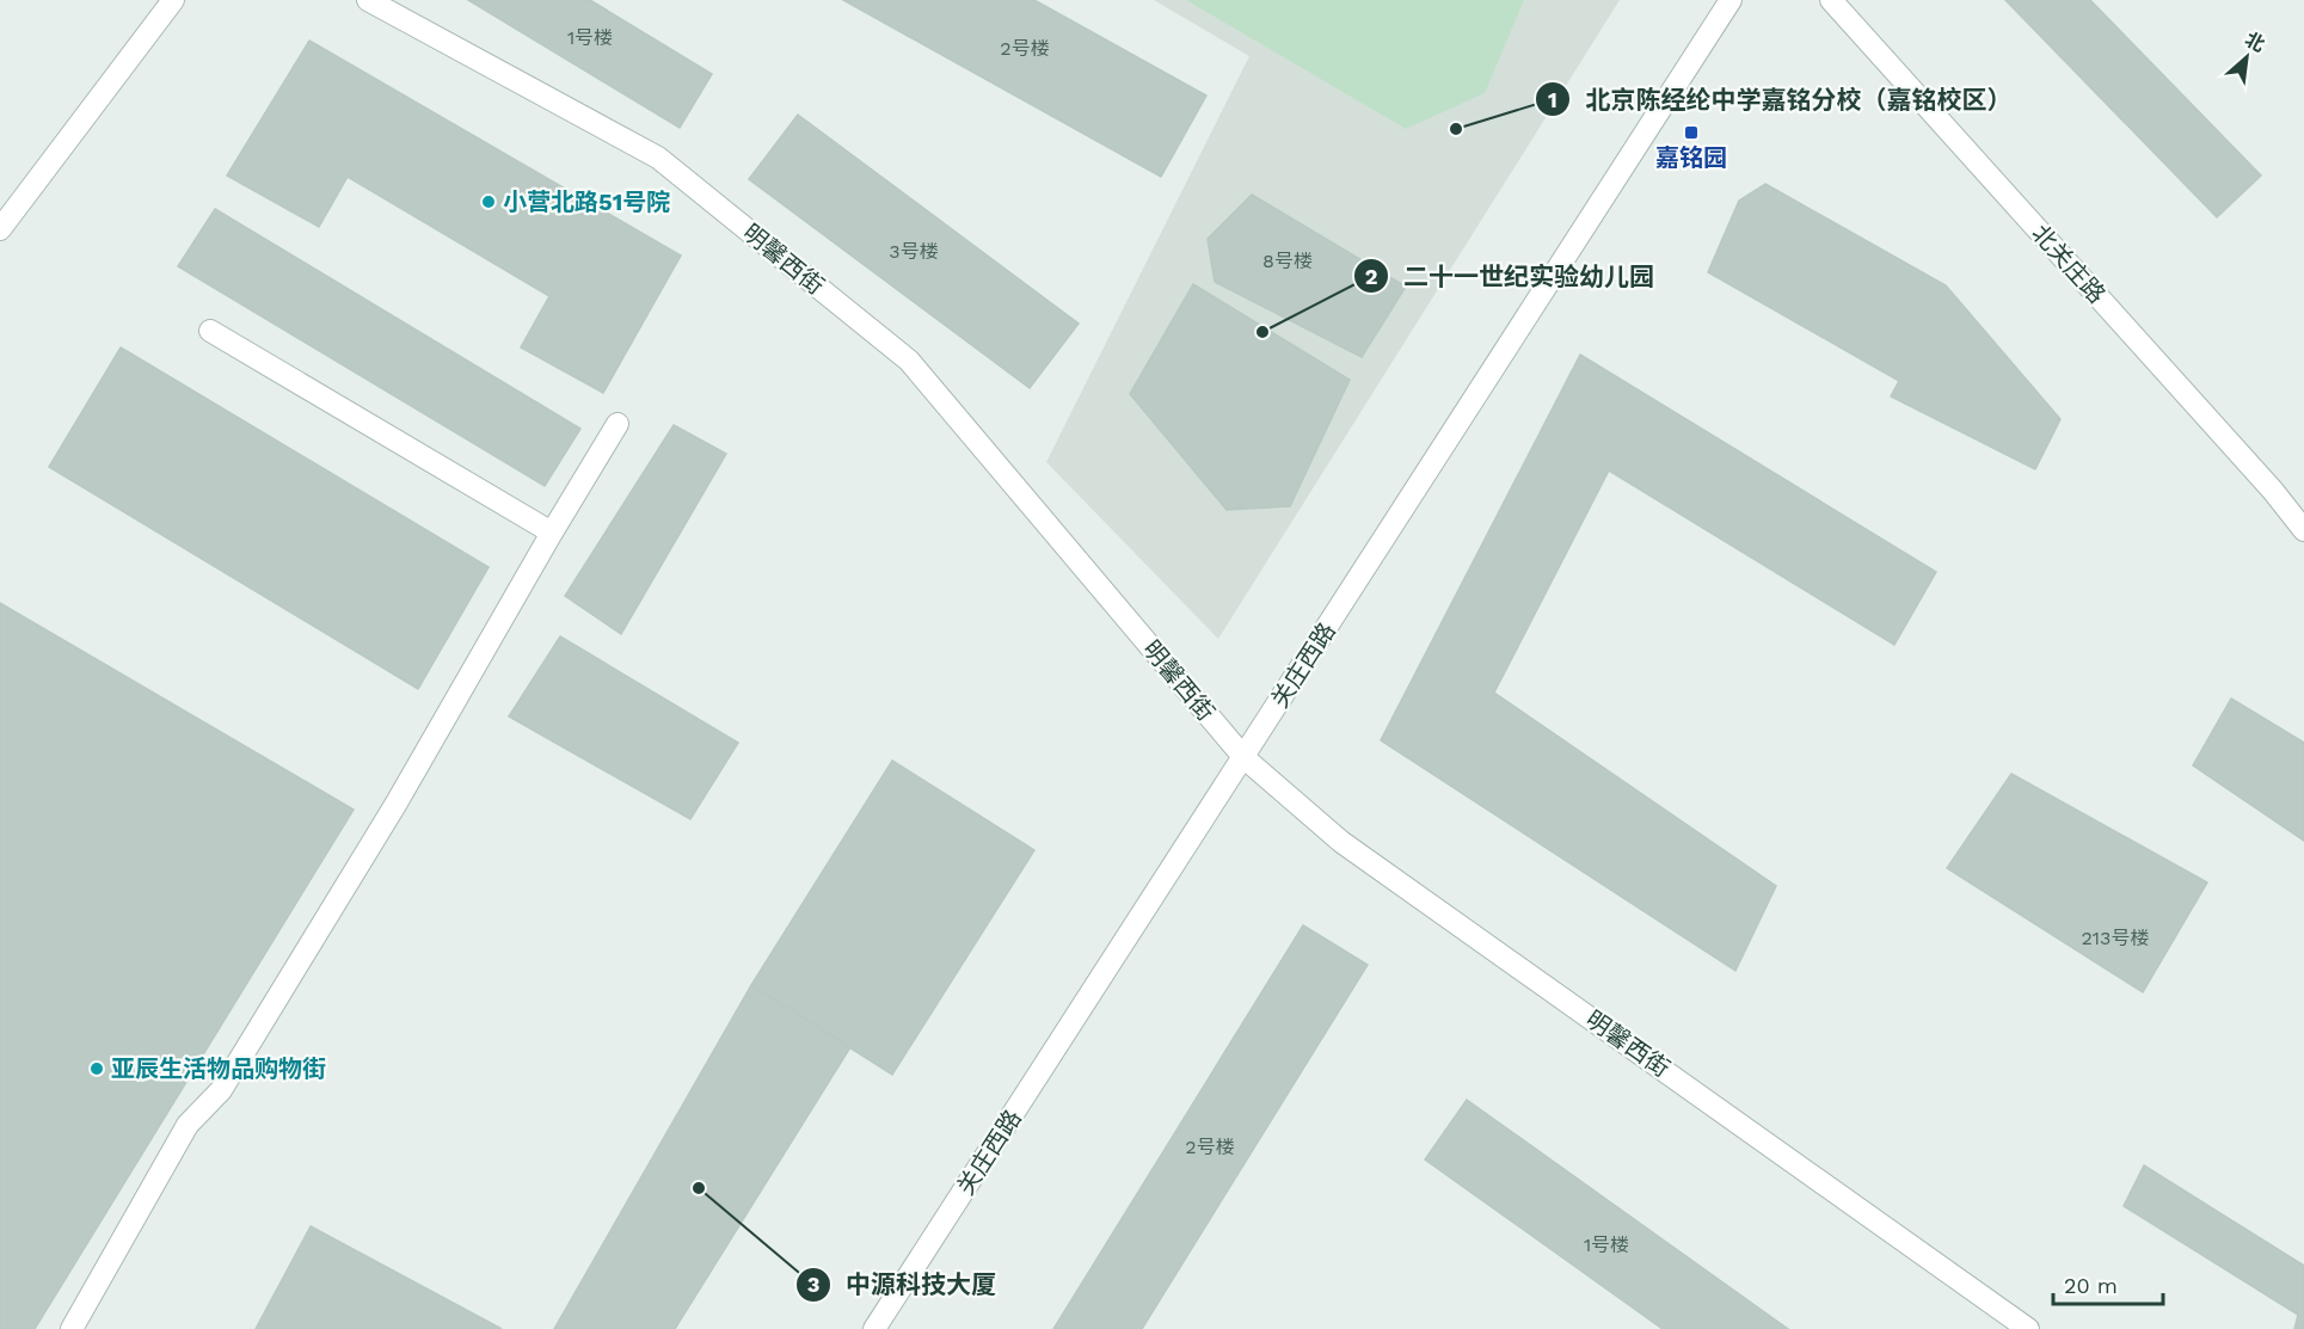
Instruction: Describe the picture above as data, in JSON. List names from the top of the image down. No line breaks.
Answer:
{"streets":{"street":["明馨西街","北关庄路","关庄西路"]},"crossings":[["明馨西街","关庄西路"]],"places":{"other":["北京陈经纶中学嘉铭分校（嘉铭校区）","小营北路51号院","二十一世纪实验幼儿园","亚辰生活物品购物街","中源科技大厦"],"transit":["嘉铭园"]},"house_numbers":["1号楼","2号楼","3号楼","8号楼","213号楼","2号楼","1号楼"],"scale_bar":"20 m","north":"top right"}
